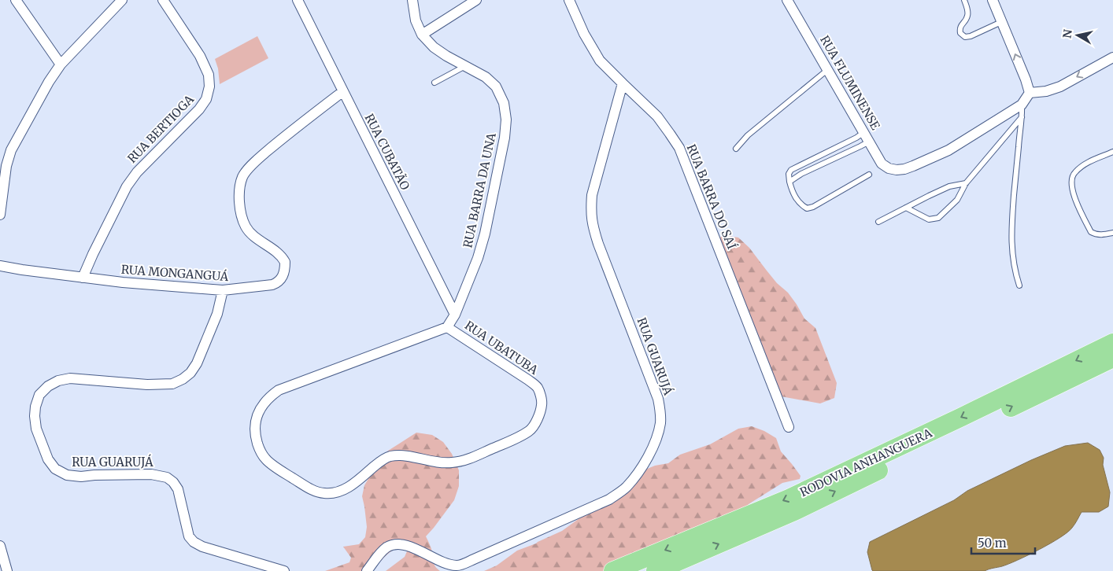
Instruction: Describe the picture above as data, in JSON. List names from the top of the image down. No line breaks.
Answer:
{"streets":{"highway":["RODOVIA ANHANGUERA"],"street":["RUA FLUMINENSE","RUA BERTIOGA","RUA CUBATÃO","RUA BARRA DA UNA","RUA BARRA DO SAÍ","RUA MONGANGUÁ","RUA UBATUBA","RUA GUARUJÁ"]},"crossings":[["RUA BERTIOGA","RUA MONGANGUÁ"],["RUA CUBATÃO","RUA BARRA DA UNA"],["RUA CUBATÃO","RUA MONGANGUÁ"],["RUA BARRA DA UNA","RUA UBATUBA"],["RUA BARRA DO SAÍ","RUA GUARUJÁ"],["RUA MONGANGUÁ","RUA GUARUJÁ"]],"scale_bar":"50 m","north":"left"}
